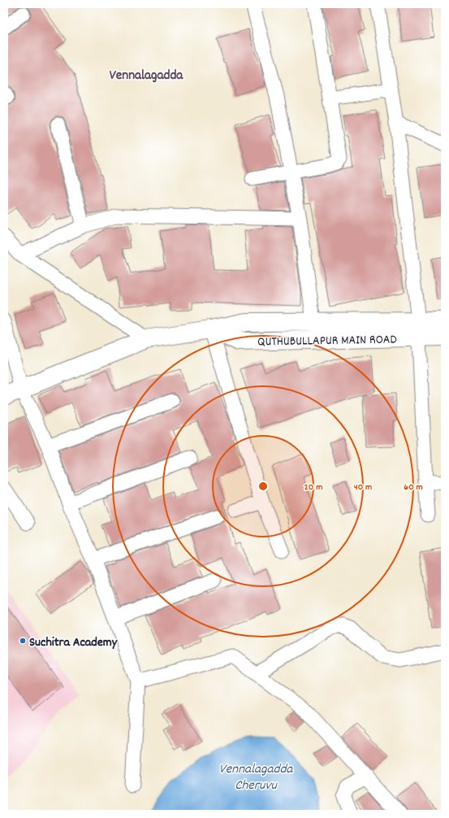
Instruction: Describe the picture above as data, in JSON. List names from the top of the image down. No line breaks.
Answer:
{"streets":{"main road":["QUTHUBULLAPUR MAIN ROAD"]},"districts":["Vennalagadda"],"water":["Vennalagadda Cheruvu"],"places":["Suchitra Academy"],"rings":["20 m","40 m","60 m"]}
